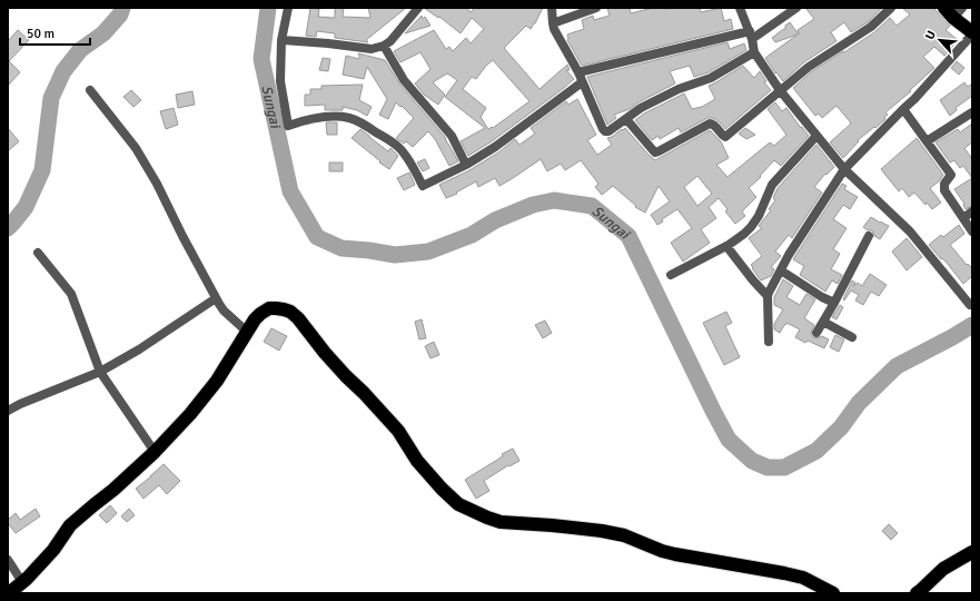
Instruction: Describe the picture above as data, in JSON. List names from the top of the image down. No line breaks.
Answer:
{"water":["Sungai"],"scale_bar":"50 m","north":"top left"}
